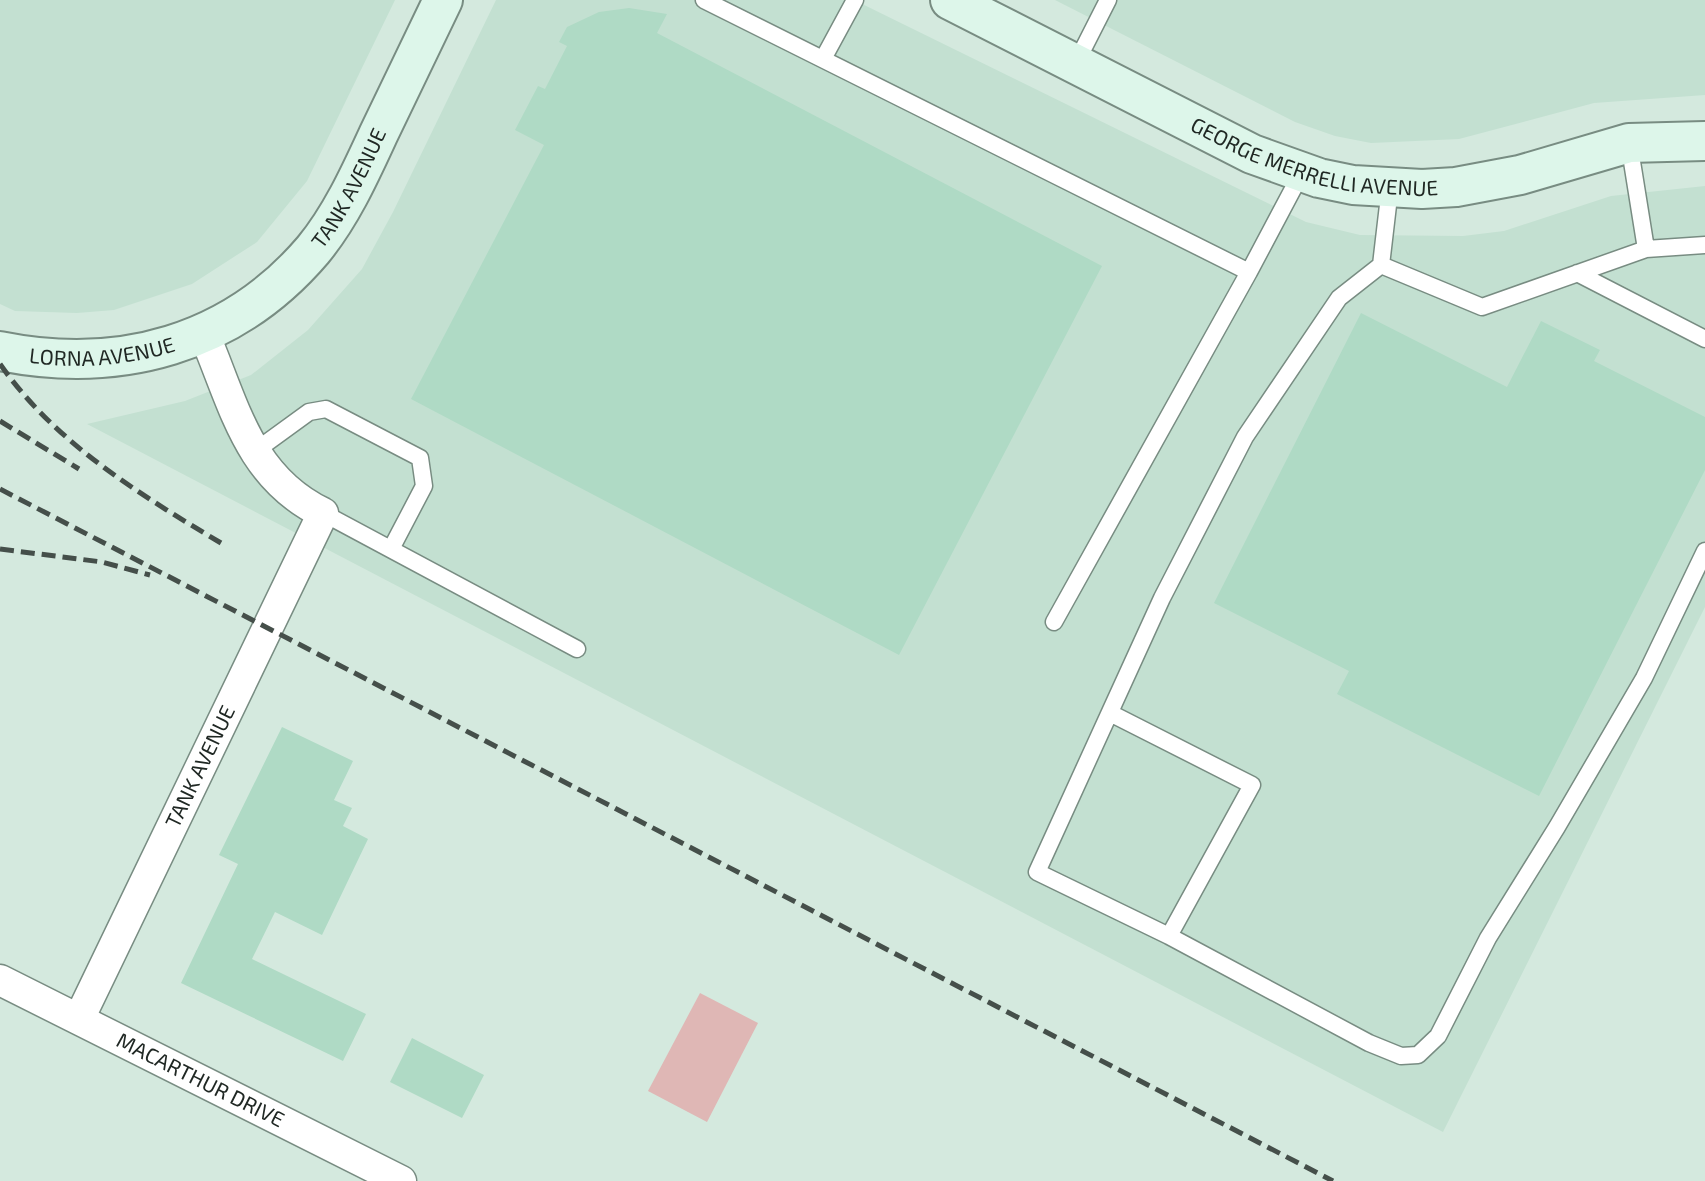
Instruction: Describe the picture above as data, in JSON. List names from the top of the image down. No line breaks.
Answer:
{"streets":{"street":["GEORGE MERRELLI AVENUE","TANK AVENUE","LORNA AVENUE","MACARTHUR DRIVE"]},"crossings":[["TANK AVENUE","LORNA AVENUE"],["TANK AVENUE","MACARTHUR DRIVE"]]}
